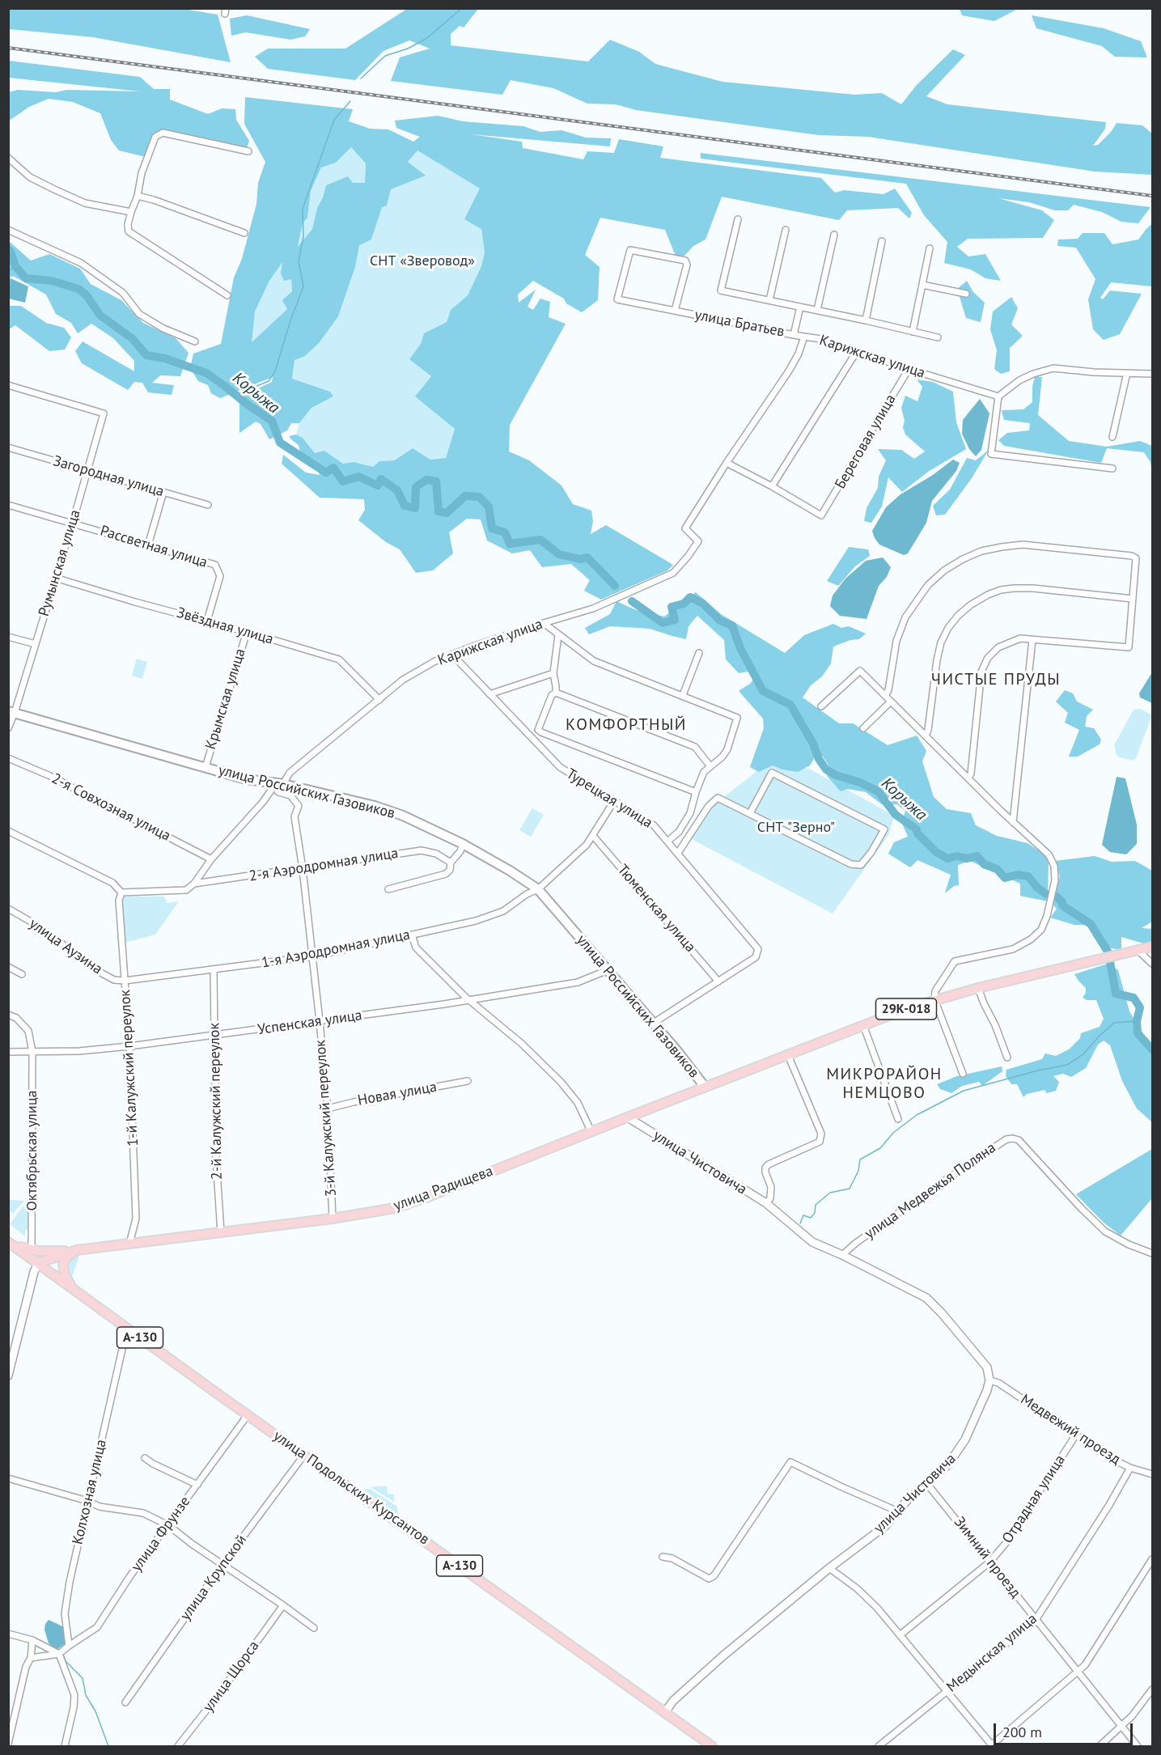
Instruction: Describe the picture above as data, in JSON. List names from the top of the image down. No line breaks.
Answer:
{"streets":{"main road":["улица Российских Газовиков","29К-018","улица Радищева","А-130","улица Подольских Курсантов"],"street":["улица Братьев","Карижская улица","Береговая улица","Загородная улица","Рассветная улица","Румынская улица","Звёздная улица","Крымская улица","Турецкая улица","2-я Совхозная улица","2-я Аэродромная улица","Тюменская улица","улица Аузина","1-я Аэродромная улица","Успенская улица","1-й Калужский переулок","Новая улица","2-й Калужский переулок","3-й Калужский переулок","Октябрьская улица","улица Чистовича","улица Медвежья Поляна","Медвежий проезд","Колхозная улица","Отрадная улица","улица Фрунзе","Зимний проезд","улица Крупской","Медынская улица","улица Щорса"]},"crossings":[["улица Братьев","Карижская улица"],["Карижская улица","Береговая улица"],["Карижская улица","Звёздная улица"],["Карижская улица","улица Российских Газовиков"],["Карижская улица","Турецкая улица"],["Загородная улица","Румынская улица"],["Рассветная улица","Румынская улица"],["Рассветная улица","Звёздная улица"],["Румынская улица","Звёздная улица"],["Румынская улица","улица Российских Газовиков"],["Звёздная улица","Крымская улица"],["Крымская улица","улица Российских Газовиков"],["улица Российских Газовиков","1-я Аэродромная улица"],["улица Российских Газовиков","Успенская улица"],["улица Российских Газовиков","3-й Калужский переулок"],["улица Российских Газовиков","улица Радищева"],["Турецкая улица","Тюменская улица"],["Турецкая улица","1-я Аэродромная улица"],["2-я Аэродромная улица","1-й Калужский переулок"],["2-я Аэродромная улица","3-й Калужский переулок"],["Тюменская улица","1-я Аэродромная улица"],["улица Аузина","1-я Аэродромная улица"],["улица Аузина","1-й Калужский переулок"],["1-я Аэродромная улица","1-й Калужский переулок"],["1-я Аэродромная улица","2-й Калужский переулок"],["1-я Аэродромная улица","3-й Калужский переулок"],["29К-018","улица Радищева"],["Успенская улица","1-й Калужский переулок"],["Успенская улица","2-й Калужский переулок"],["Успенская улица","3-й Калужский переулок"],["Успенская улица","Октябрьская улица"],["1-й Калужский переулок","улица Радищева"],["Новая улица","3-й Калужский переулок"],["2-й Калужский переулок","улица Радищева"],["3-й Калужский переулок","улица Радищева"],["улица Чистовича","улица Радищева"],["улица Чистовича","улица Медвежья Поляна"],["улица Чистовича","А-130"],["улица Чистовича","Медвежий проезд"],["улица Чистовича","улица Подольских Курсантов"],["улица Чистовича","Зимний проезд"],["улица Радищева","А-130"],["улица Радищева","улица Подольских Курсантов"],["А-130","улица Подольских Курсантов"],["Медвежий проезд","Отрадная улица"],["Медвежий проезд","Медынская улица"],["улица Подольских Курсантов","Колхозная улица"],["улица Подольских Курсантов","улица Фрунзе"],["улица Подольских Курсантов","улица Крупской"],["Колхозная улица","улица Фрунзе"],["Отрадная улица","Зимний проезд"],["Зимний проезд","Медынская улица"]],"districts":["ЧИСТЫЕ ПРУДЫ","КОМФОРТНЫЙ","МИКРОРАЙОН НЕМЦОВО"],"water":["Корыжа"],"parks":["СНТ «Зверовод»","СНТ \"Зерно\""],"scale_bar":"200 m"}
